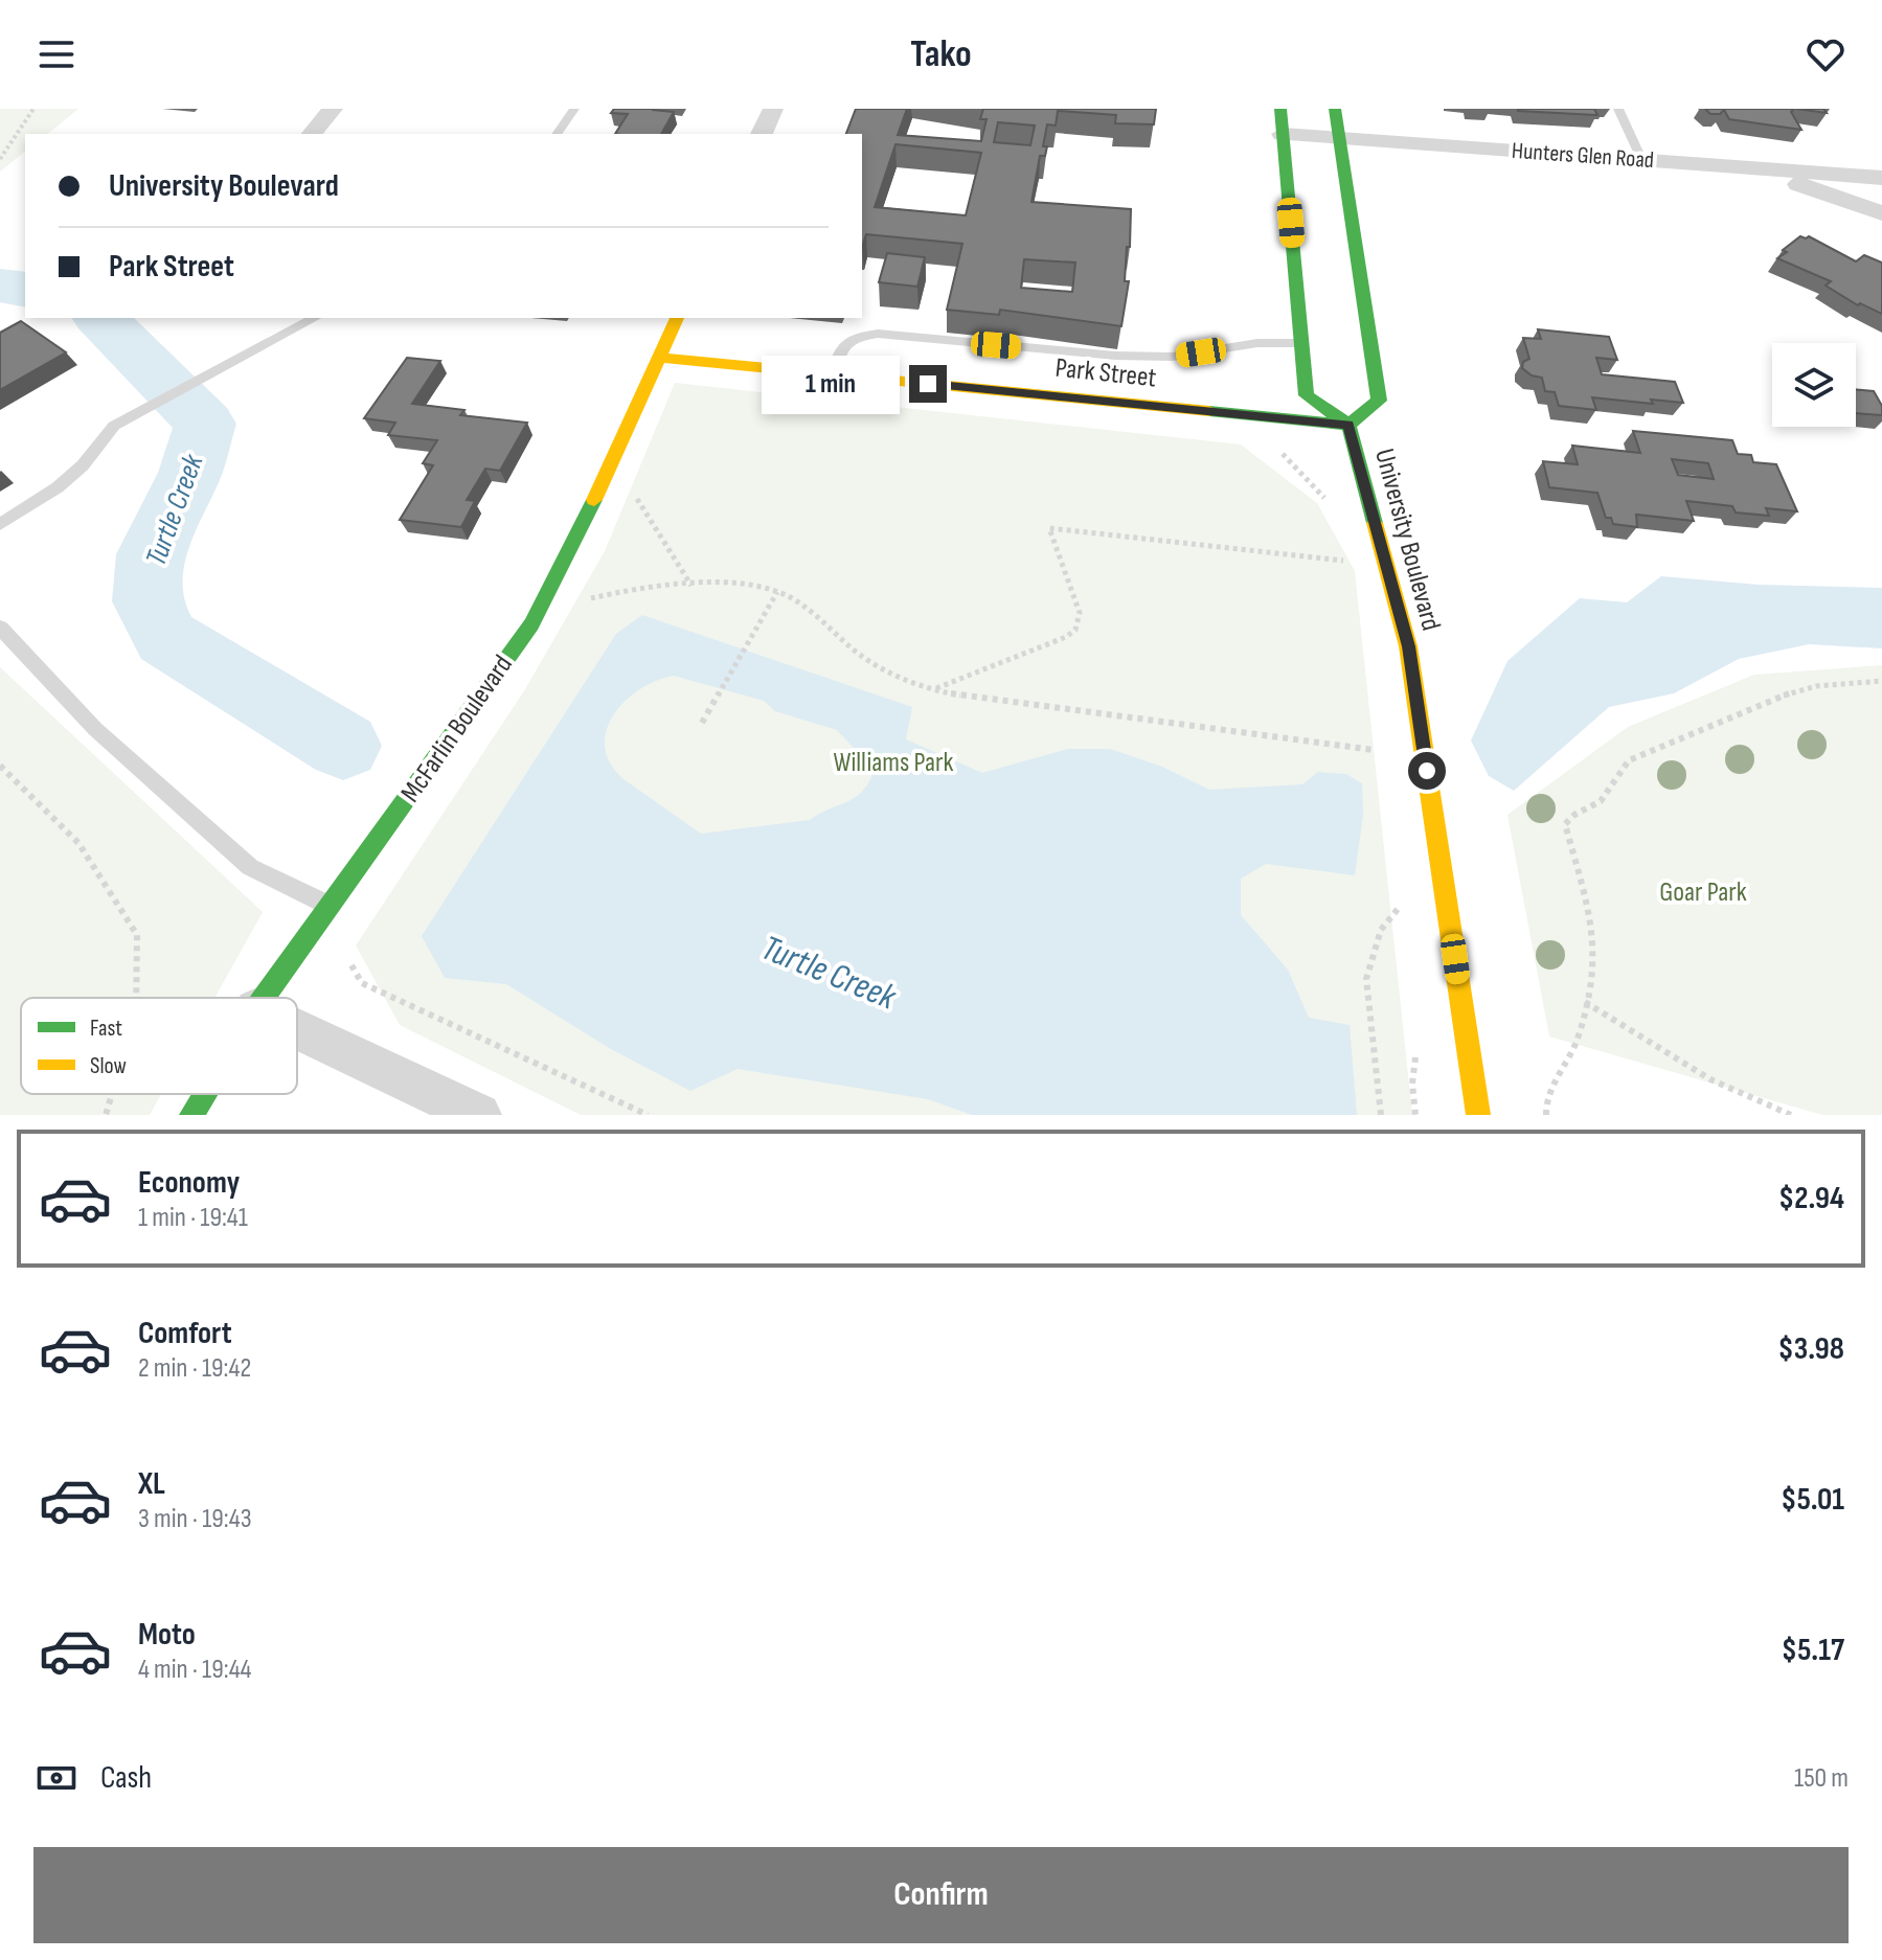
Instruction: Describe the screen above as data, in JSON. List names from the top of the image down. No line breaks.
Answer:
{"streets":{"street":["Hunters Glen Road","Park Street","University Boulevard","McFarlin Boulevard"]},"crossings":[["Hunters Glen Road","University Boulevard"],["Park Street","University Boulevard"],["Park Street","McFarlin Boulevard"]],"water":["Turtle Creek"],"parks":["Williams Park","Goar Park"],"legend":["Fast","Slow"],"page":{"header":"Tako","banner":["University Boulevard","Park Street"],"bubble":"1 min","list":[{"name":"Economy","note":"1 min · 19:41","value":"$2.94"},{"name":"Comfort","note":"2 min · 19:42","value":"$3.98"},{"name":"XL","note":"3 min · 19:43","value":"$5.01"},{"name":"Moto","note":"4 min · 19:44","value":"$5.17"}],"pay":["Cash","150 m"],"buttons":"Confirm"}}
